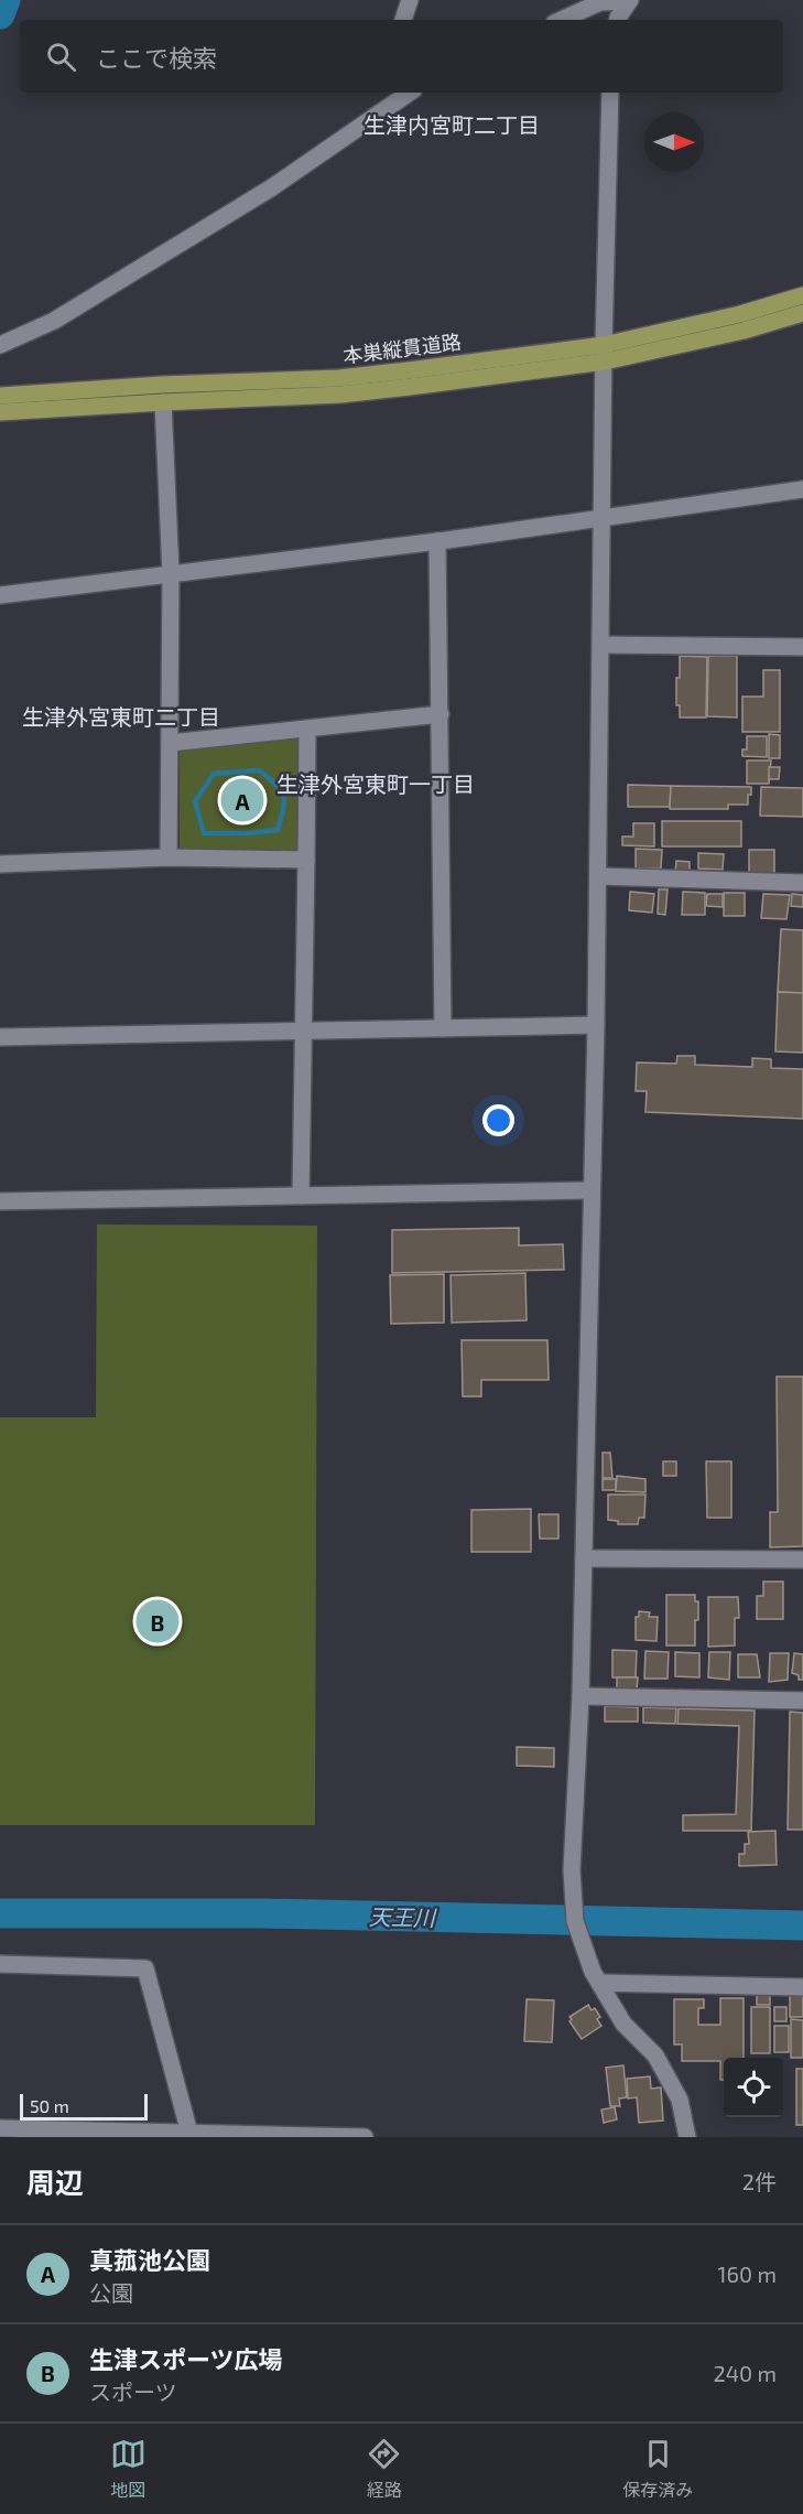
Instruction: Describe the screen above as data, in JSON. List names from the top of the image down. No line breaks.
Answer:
{"streets":{"main road":["本巣縦貫道路"]},"districts":["生津内宮町二丁目","生津外宮東町二丁目","生津外宮東町一丁目"],"water":["天王川"],"scale_bar":"50 m","north":"right","page":{"search":"ここで検索","pins":["A","B"],"scale":"50 m","heading":["周辺","2件"],"list":[{"mark":"A","name":"真菰池公園","note":"公園","value":"160 m"},{"mark":"B","name":"生津スポーツ広場","note":"スポーツ","value":"240 m"}],"nav":["地図","経路","保存済み"]}}
